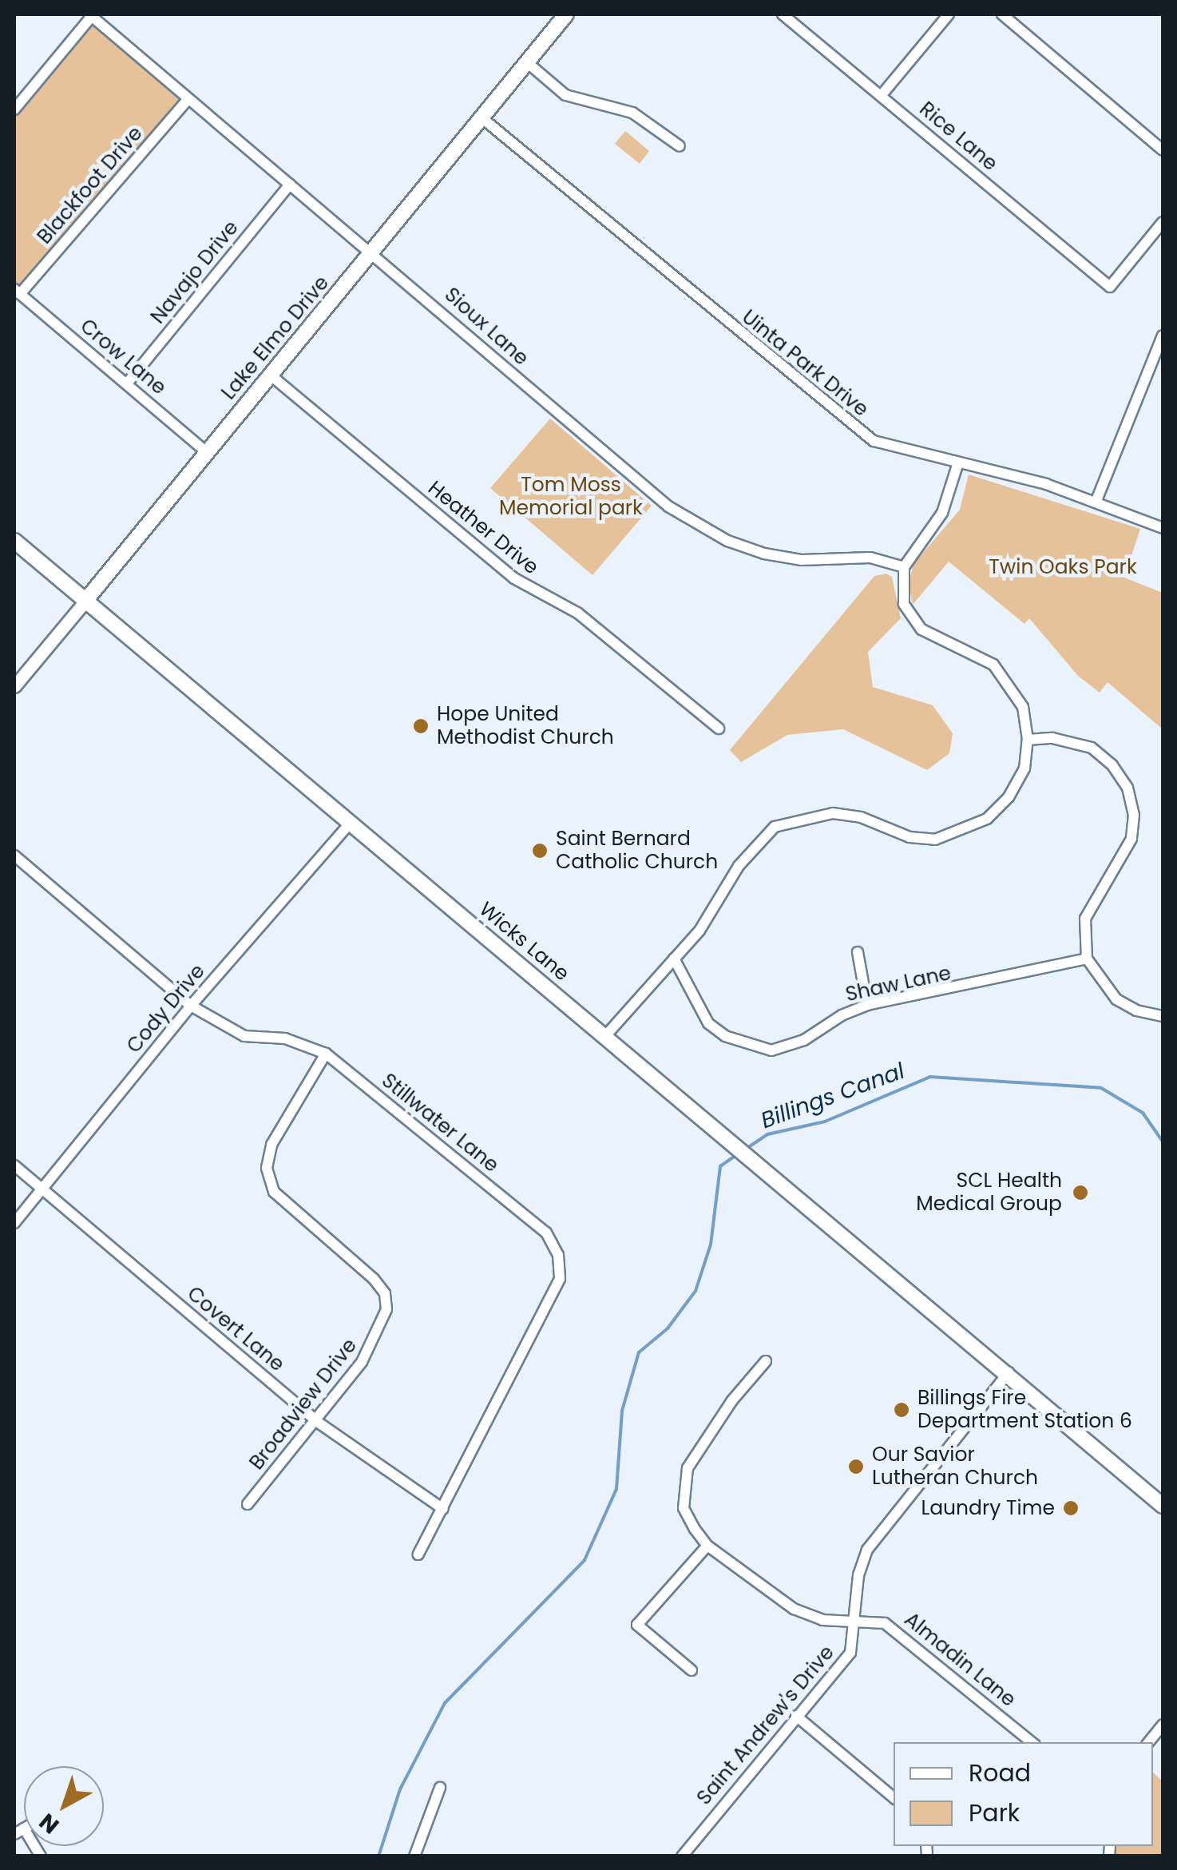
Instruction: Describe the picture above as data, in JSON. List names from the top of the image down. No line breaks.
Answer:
{"streets":{"main road":["Lake Elmo Drive","Wicks Lane"],"street":["Rice Lane","Blackfoot Drive","Navajo Drive","Sioux Lane","Crow Lane","Uinta Park Drive","Heather Drive","Shaw Lane","Cody Drive","Stillwater Lane","Covert Lane","Broadview Drive","Almadin Lane","Saint Andrew's Drive"]},"crossings":[["Blackfoot Drive","Sioux Lane"],["Blackfoot Drive","Crow Lane"],["Navajo Drive","Sioux Lane"],["Navajo Drive","Crow Lane"],["Sioux Lane","Lake Elmo Drive"],["Lake Elmo Drive","Crow Lane"],["Lake Elmo Drive","Uinta Park Drive"],["Lake Elmo Drive","Heather Drive"],["Lake Elmo Drive","Wicks Lane"],["Wicks Lane","Cody Drive"],["Wicks Lane","Saint Andrew's Drive"],["Cody Drive","Stillwater Lane"],["Cody Drive","Covert Lane"],["Stillwater Lane","Covert Lane"],["Stillwater Lane","Broadview Drive"],["Covert Lane","Broadview Drive"],["Almadin Lane","Saint Andrew's Drive"]],"water":["Billings Canal"],"parks":["Tom Moss Memorial park","Twin Oaks Park"],"places":["Hope United Methodist Church","Saint Bernard Catholic Church","SCL Health Medical Group","Billings Fire Department Station 6","Our Savior Lutheran Church","Laundry Time"],"legend":["Road","Park"],"north":"bottom left"}
